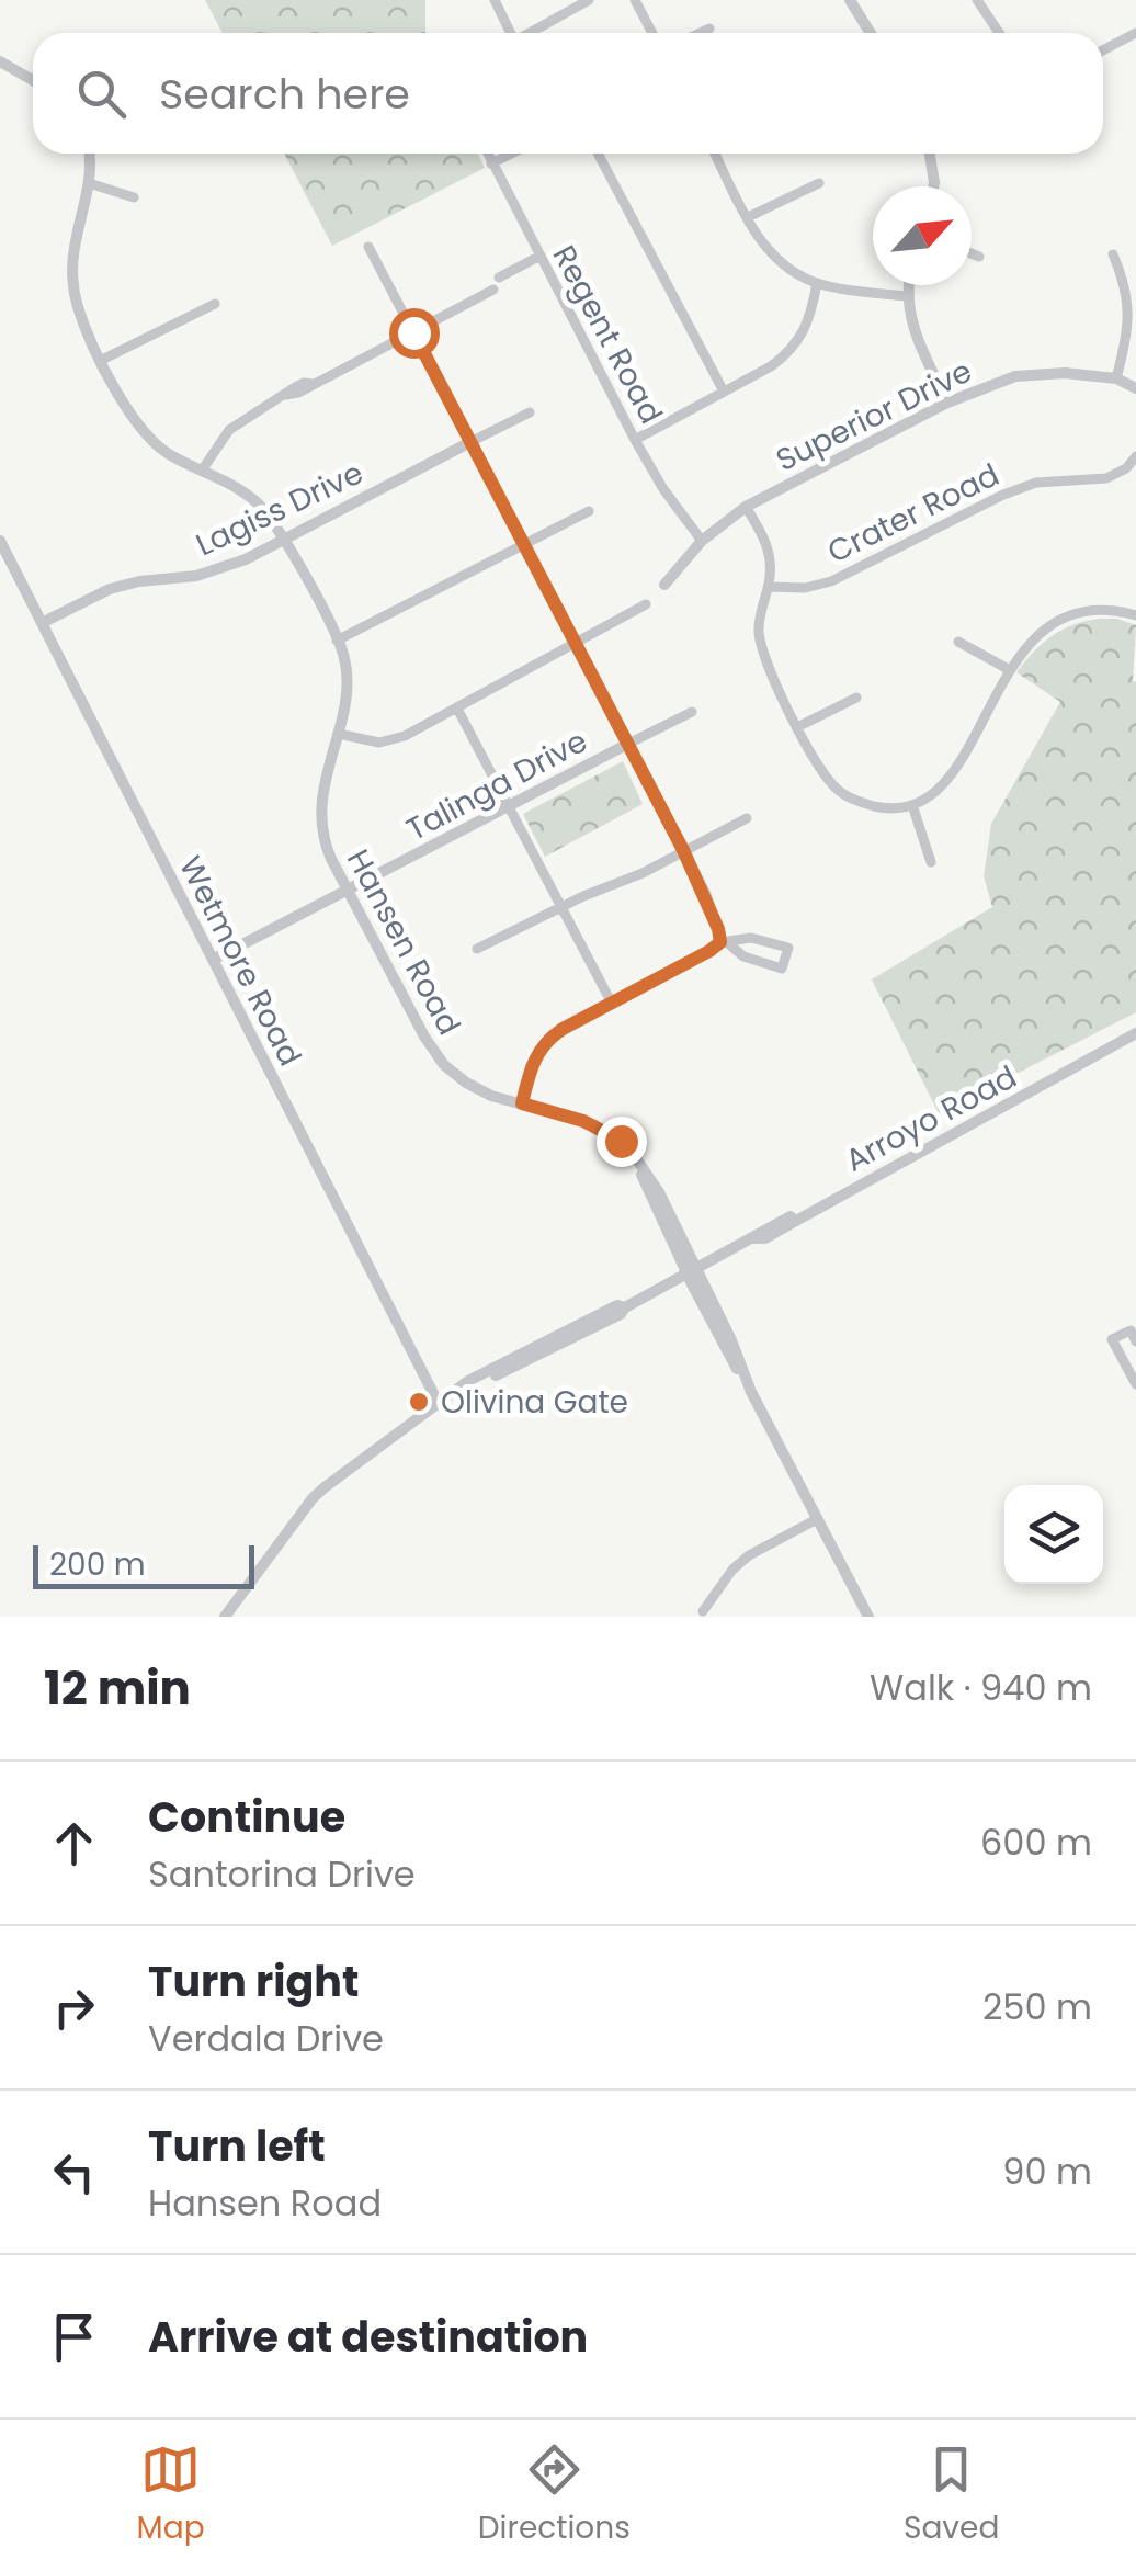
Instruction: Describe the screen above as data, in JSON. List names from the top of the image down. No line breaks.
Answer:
{"streets":{"street":["Regent Road","Superior Drive","Lagiss Drive","Crater Road","Talinga Drive","Hansen Road","Wetmore Road","Arroyo Road"]},"crossings":[["Regent Road","Superior Drive"],["Lagiss Drive","Hansen Road"],["Lagiss Drive","Wetmore Road"],["Talinga Drive","Hansen Road"],["Talinga Drive","Wetmore Road"],["Hansen Road","Arroyo Road"],["Wetmore Road","Arroyo Road"]],"places":["Olivina Gate"],"scale_bar":"200 m","north":"top right","page":{"search":"Search here","scale":"200 m","heading":["12 min","Walk · 940 m"],"list":[["Continue","Santorina Drive","600 m"],["Turn right","Verdala Drive","250 m"],["Turn left","Hansen Road","90 m"],"Arrive at destination"],"nav":["Map","Directions","Saved"]}}
